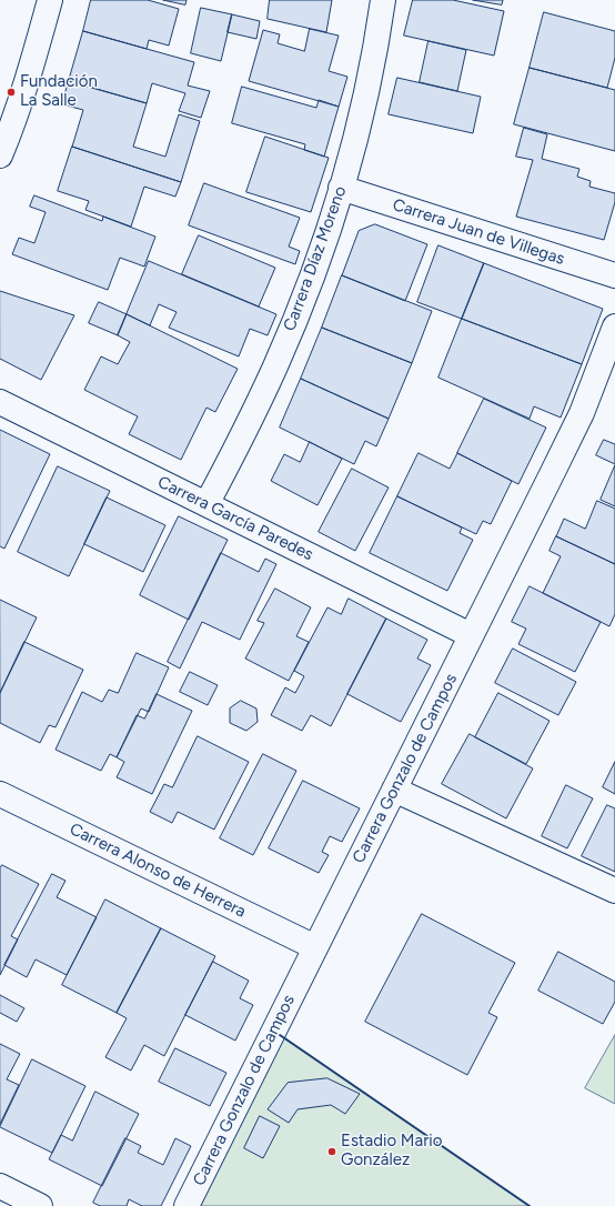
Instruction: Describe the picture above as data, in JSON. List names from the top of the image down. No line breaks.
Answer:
{"streets":{"street":["Carrera Juan de Villegas","Carrera Díaz Moreno","Carrera García Paredes","Carrera Gonzalo de Campos","Carrera Alonso de Herrera"]},"crossings":[["Carrera Juan de Villegas","Carrera Díaz Moreno"],["Carrera Díaz Moreno","Carrera García Paredes"],["Carrera García Paredes","Carrera Gonzalo de Campos"],["Carrera Gonzalo de Campos","Carrera Alonso de Herrera"]],"places":["Fundación La Salle","Estadio Mario González"]}
